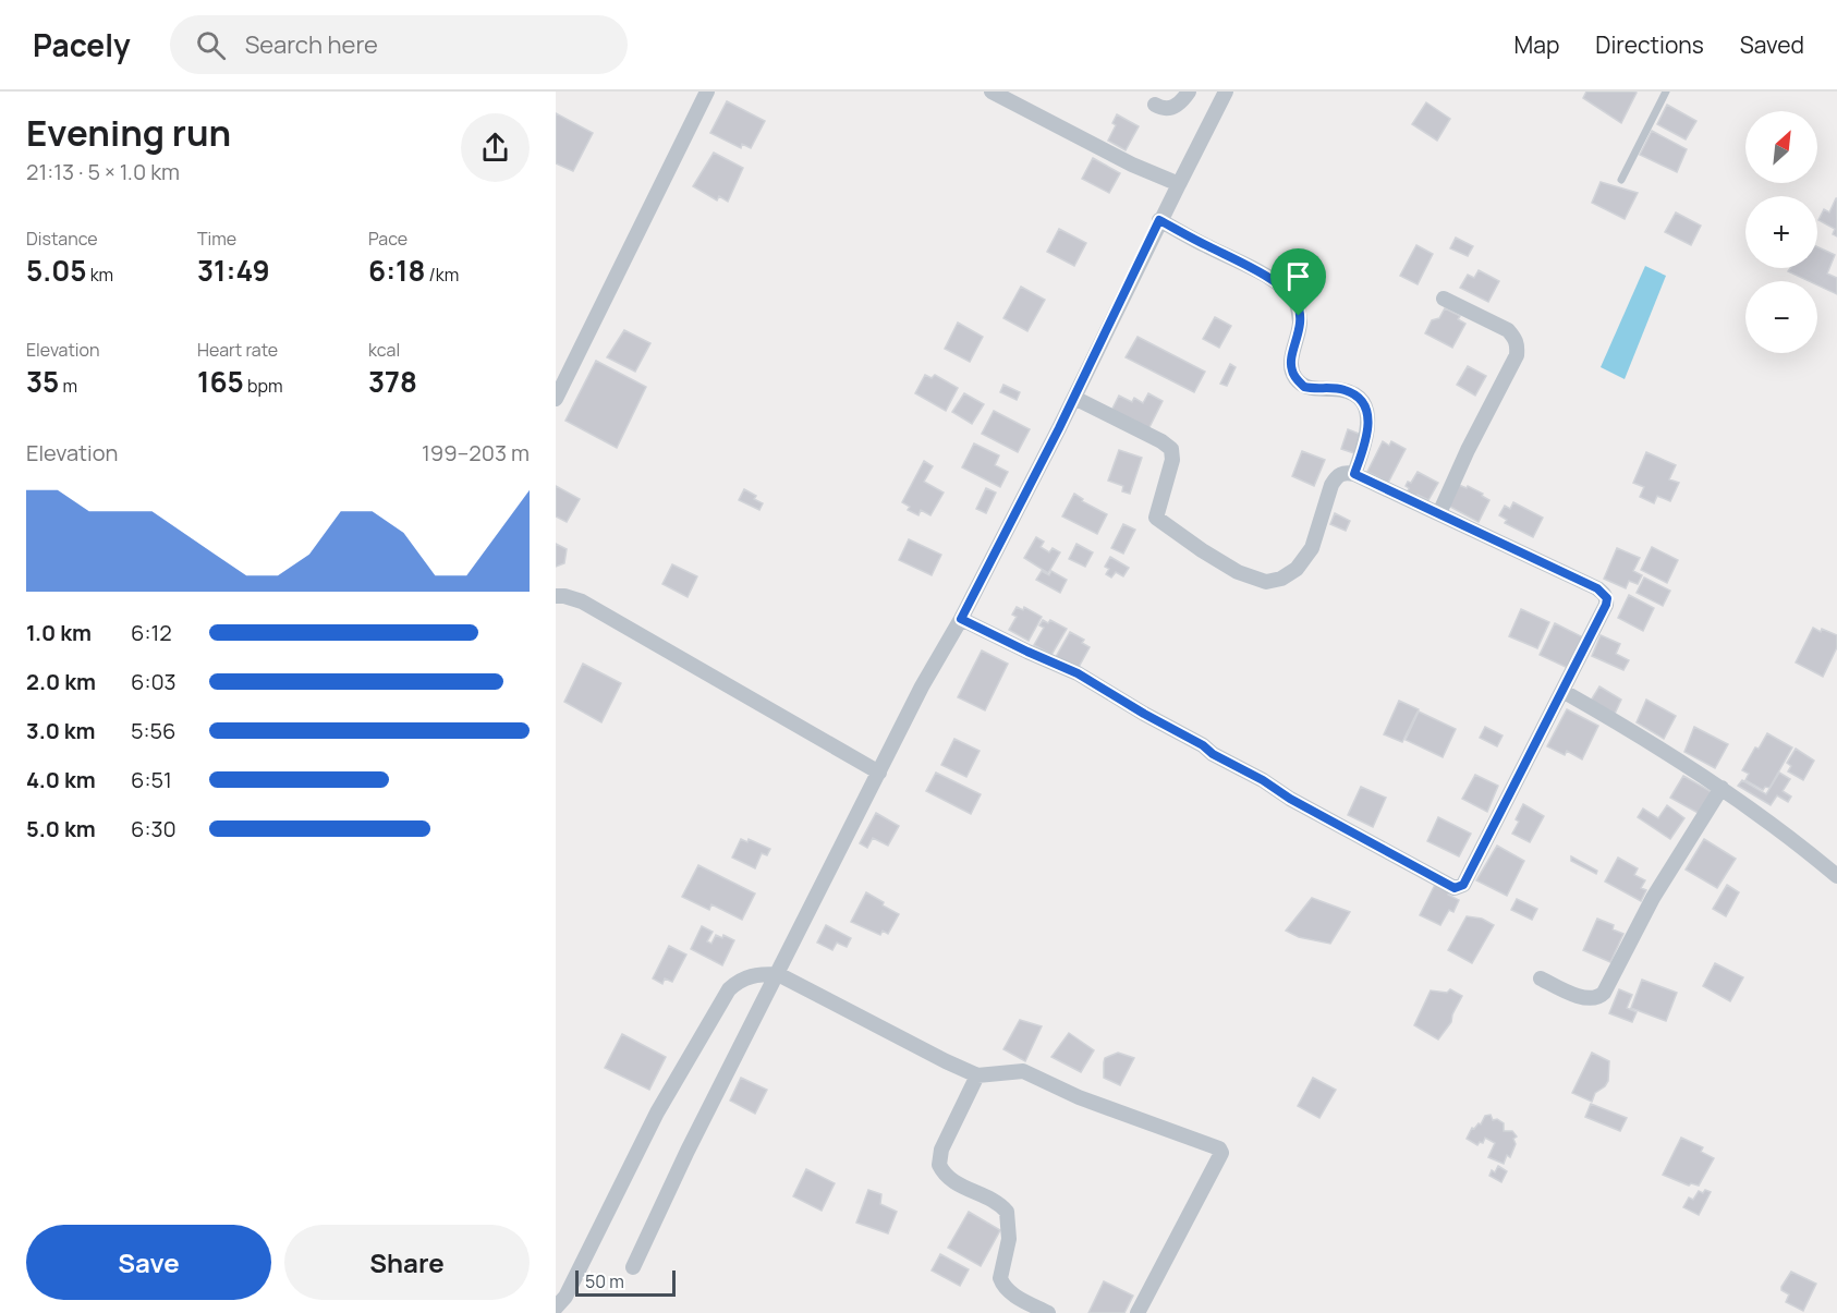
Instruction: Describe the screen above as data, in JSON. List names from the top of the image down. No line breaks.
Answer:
{"scale_bar":"50 m","north":"top right","page":{"header":"Pacely","search":"Search here","nav":["Map","Directions","Saved"],"heading":["Evening run","21:13 · 5 × 1.0 km"],"map_buttons":["+","−"],"stats":[["Distance","5.05 km"],["Time","31:49"],["Pace","6:18 /km"],["Elevation","35 m"],["Heart rate","165 bpm"],["kcal","378"]],"chart":["Elevation","199–203 m"],"list":[{"name":"1.0 km","note":"6:12"},{"name":"2.0 km","note":"6:03"},{"name":"3.0 km","note":"5:56"},{"name":"4.0 km","note":"6:51"},{"name":"5.0 km","note":"6:30"}],"buttons":["Save","Share"],"scale":"50 m"}}
